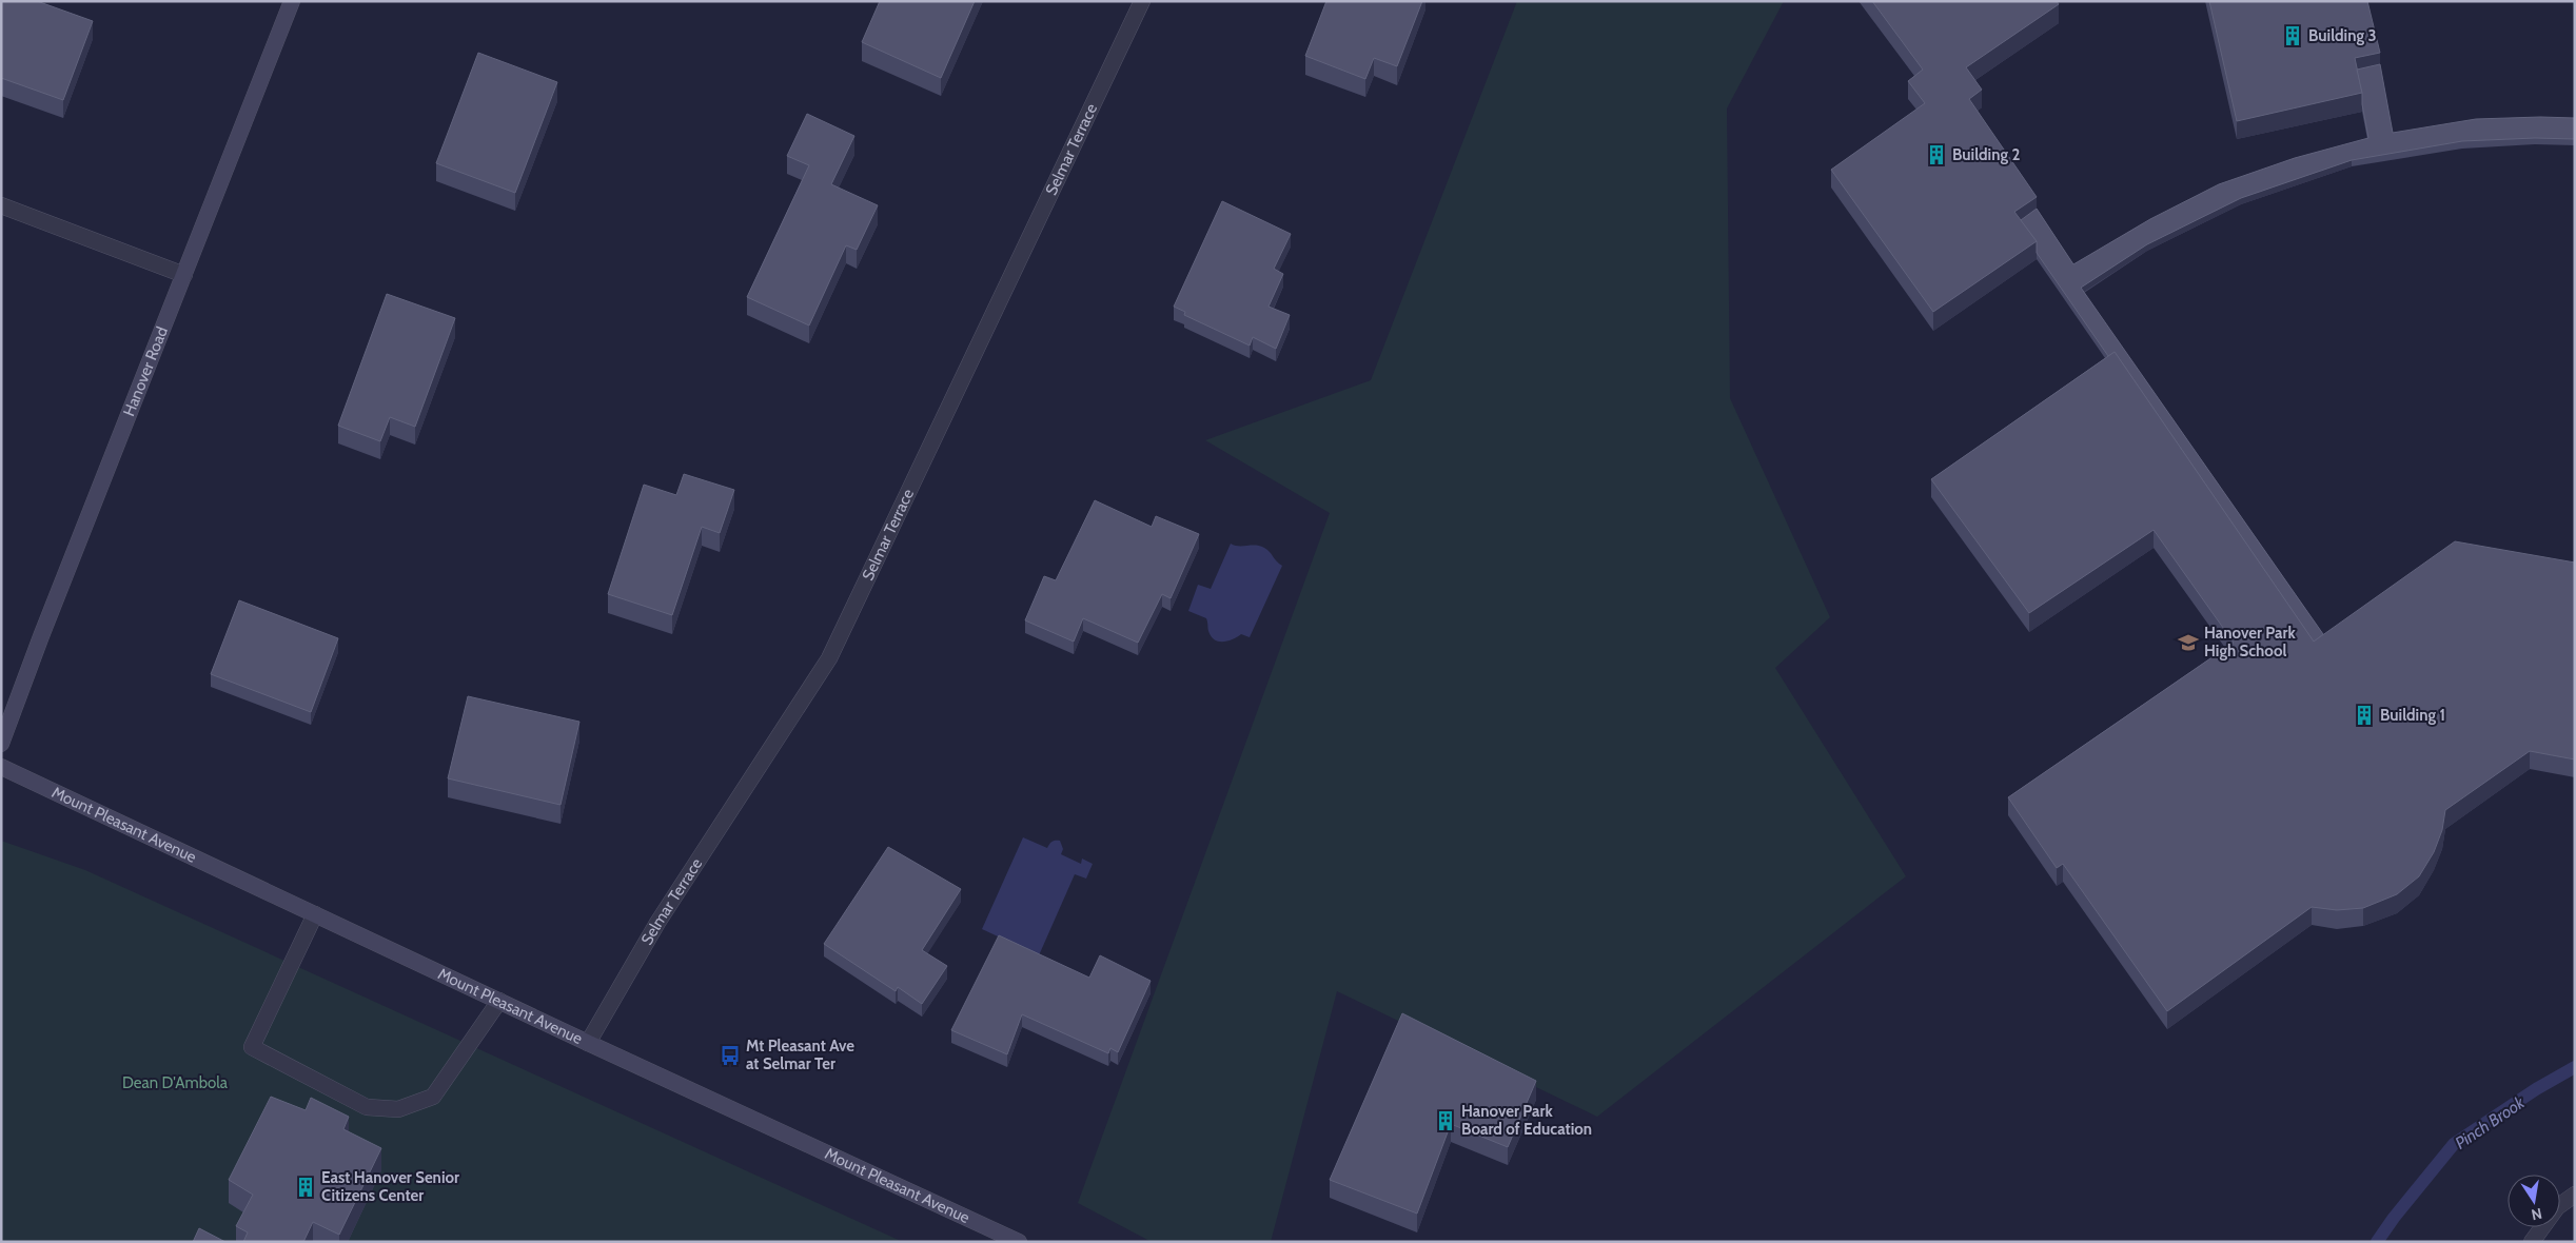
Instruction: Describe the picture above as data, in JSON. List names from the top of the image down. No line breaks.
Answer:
{"streets":{"street":["Selmar Terrace","Hanover Road","Mount Pleasant Avenue"]},"crossings":[["Selmar Terrace","Mount Pleasant Avenue"]],"water":["Pinch Brook"],"parks":["Dean D'Ambola"],"places":{"building":["Building 3","Building 2","Building 1","Hanover Park Board of Education","East Hanover Senior Citizens Center"],"school or university":["Hanover Park High School"],"bus stop":["Mt Pleasant Ave at Selmar Ter"]},"north":"bottom"}
